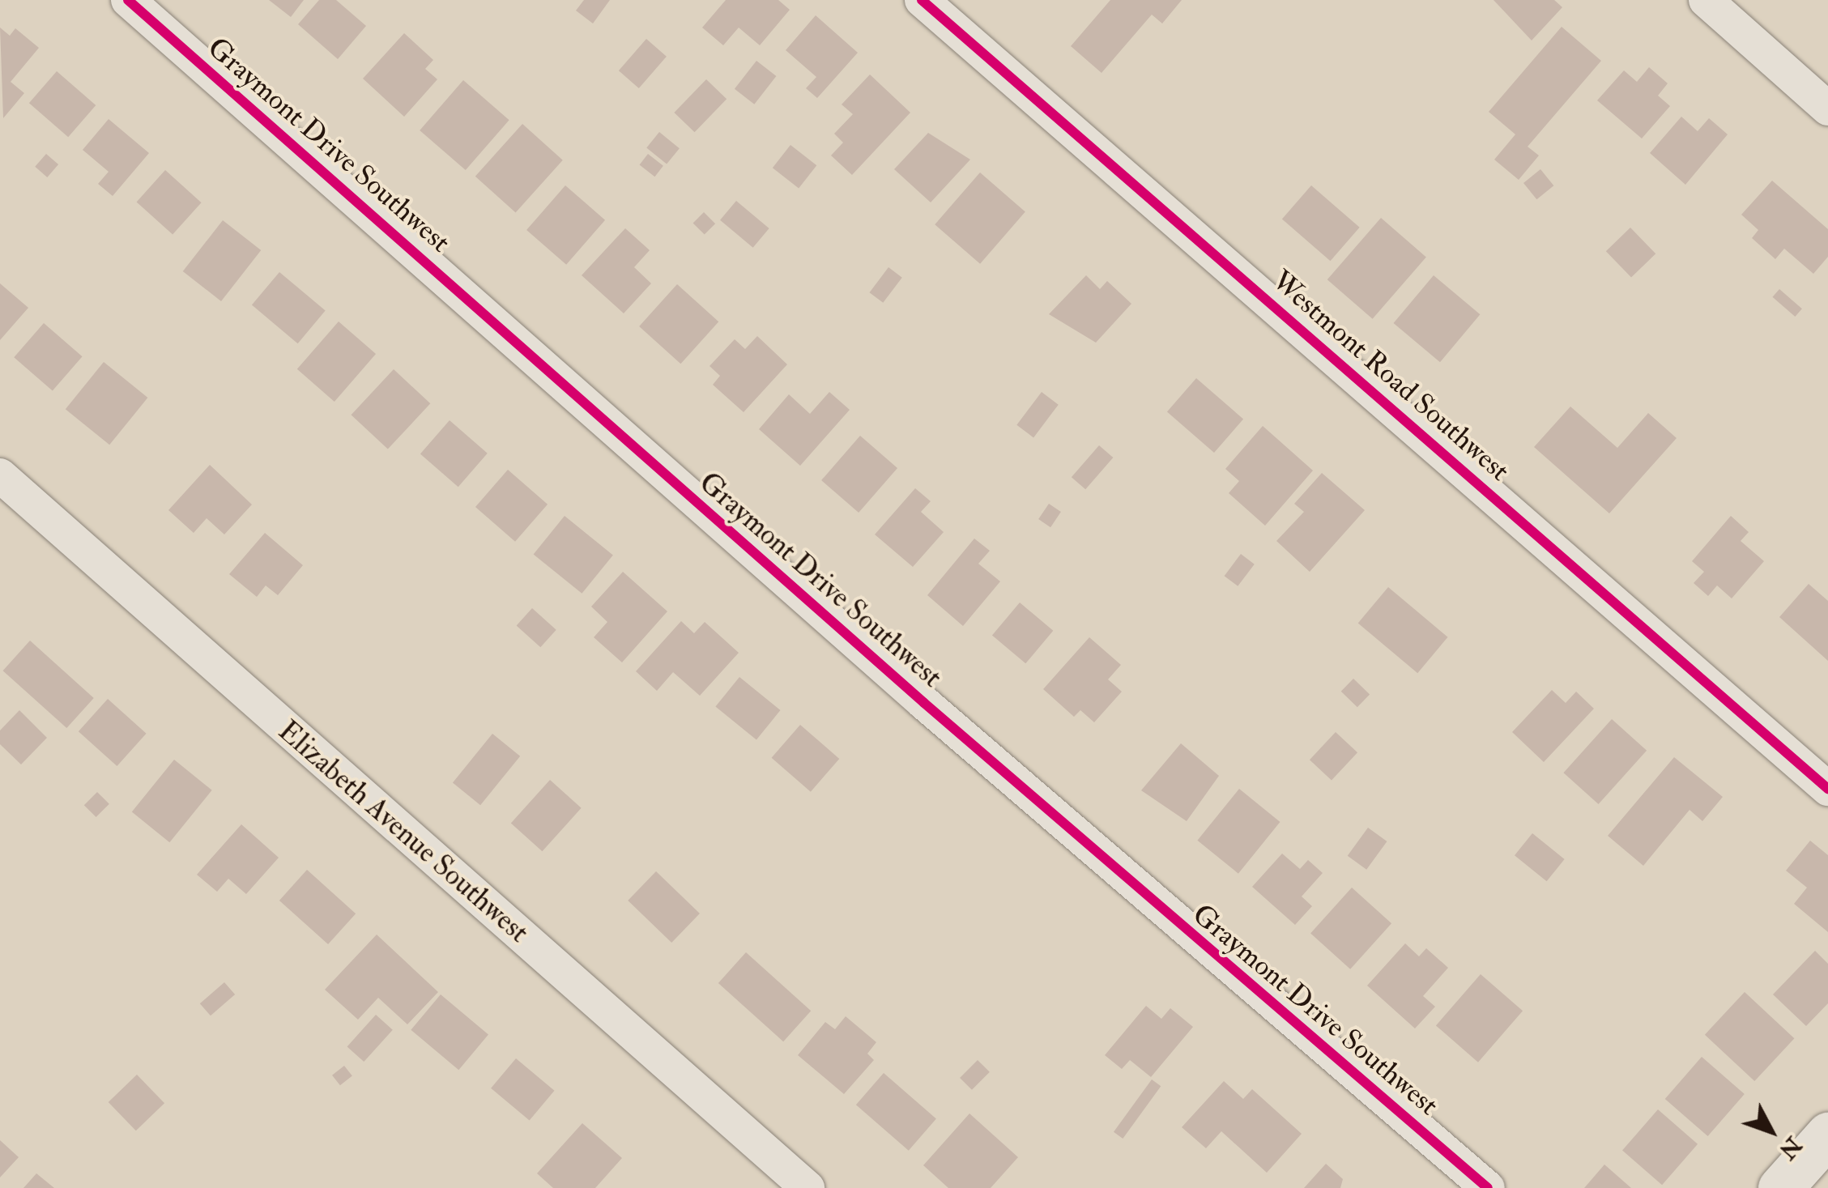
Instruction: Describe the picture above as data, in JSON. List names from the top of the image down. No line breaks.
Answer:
{"streets":{"street":["Graymont Drive Southwest","Westmont Road Southwest","Elizabeth Avenue Southwest"]},"north":"bottom right"}
